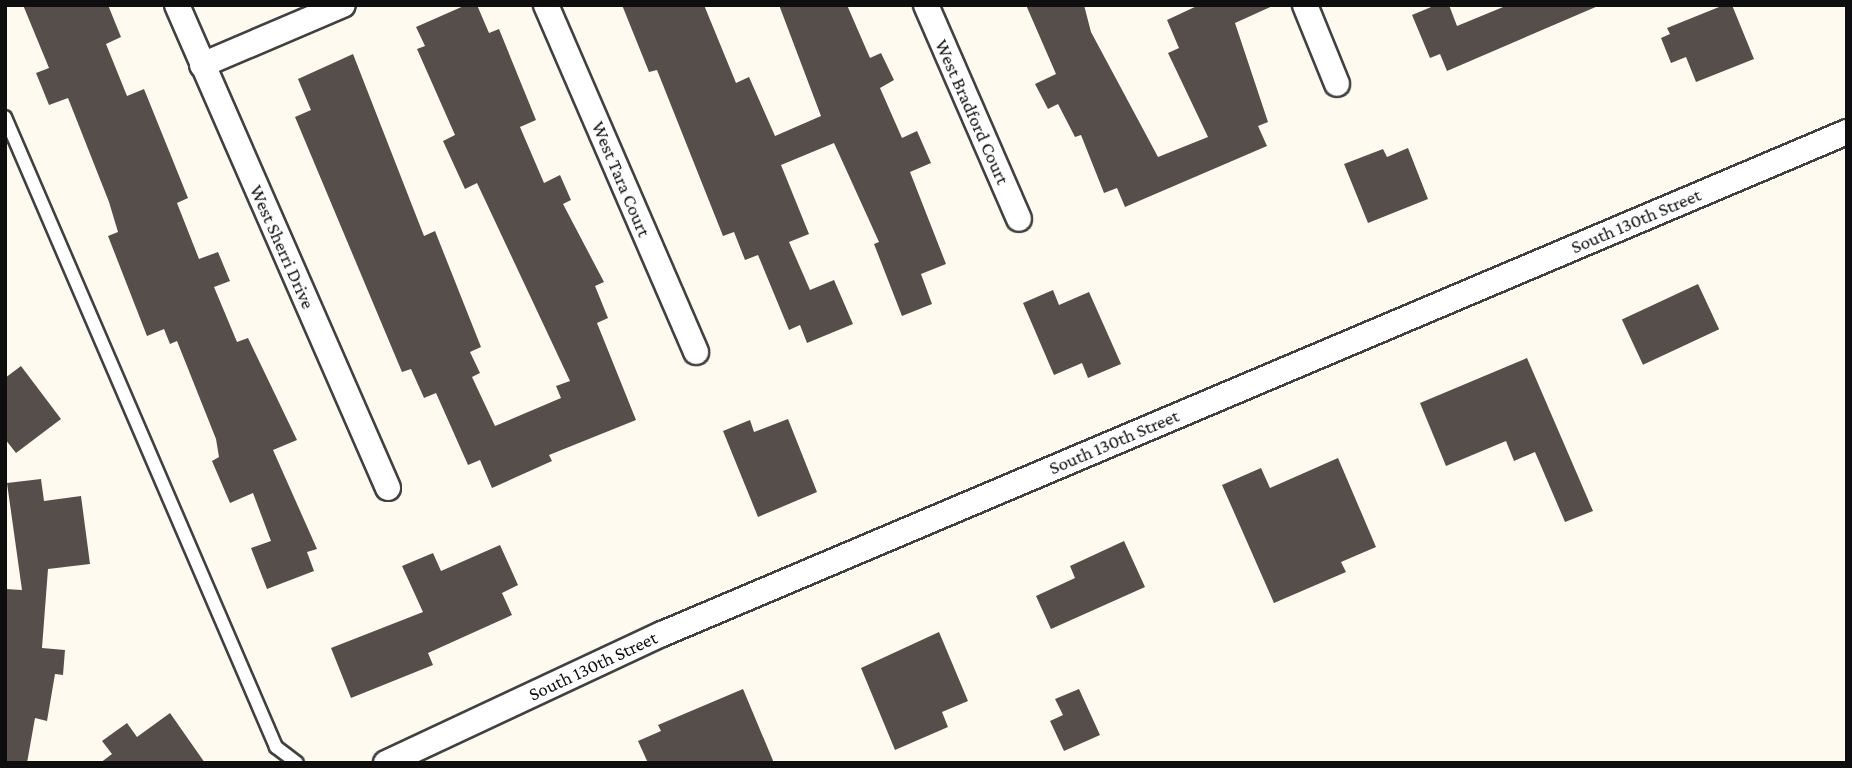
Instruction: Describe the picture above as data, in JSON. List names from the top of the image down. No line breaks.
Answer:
{"streets":{"street":["West Bradford Court","West Tara Court","South 130th Street","West Sherri Drive"]}}
